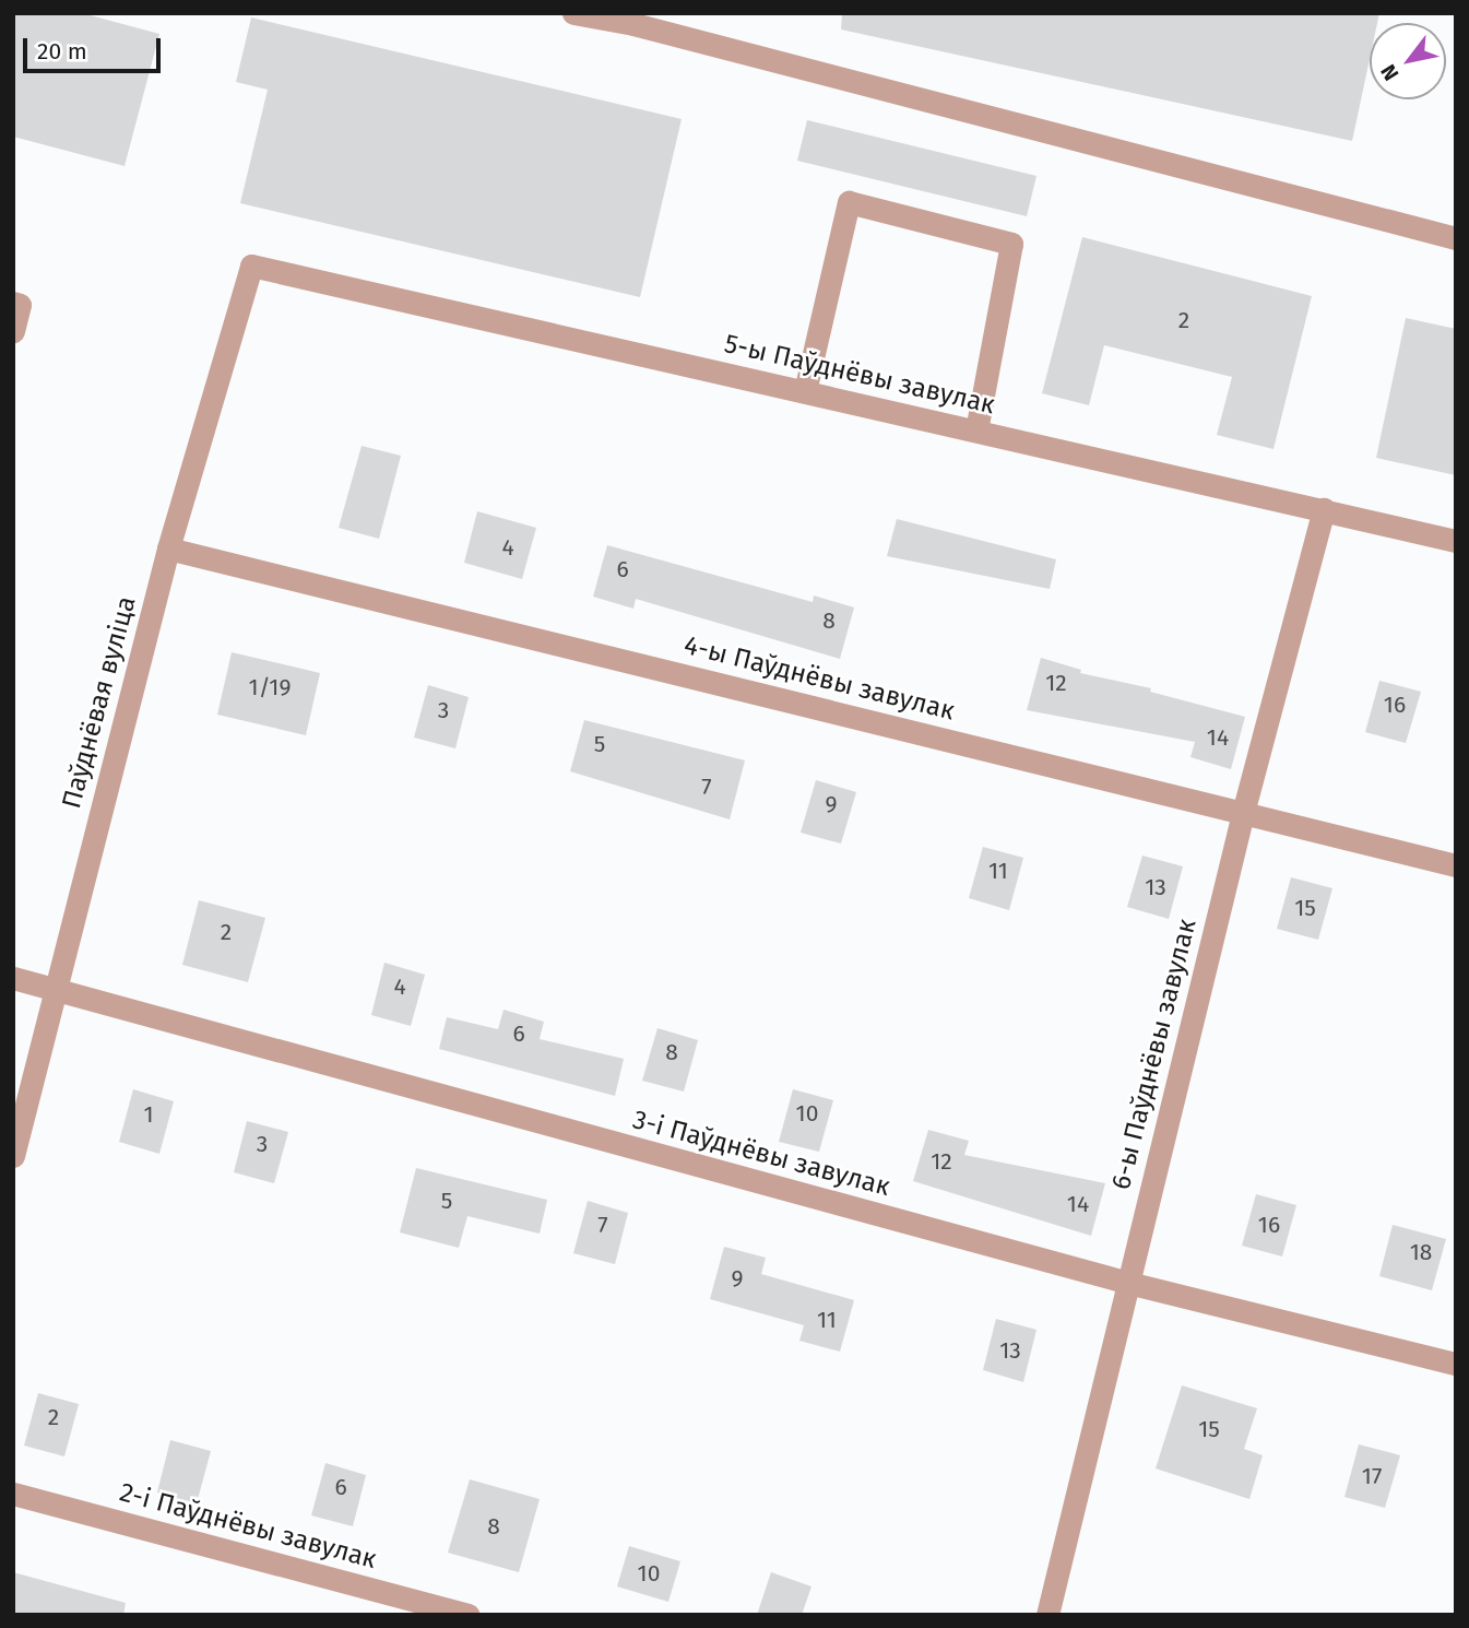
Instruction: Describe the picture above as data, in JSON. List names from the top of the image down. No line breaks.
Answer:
{"streets":{"street":["5-ы Паўднёвы завулак","4-ы Паўднёвы завулак","Паўднёвая вуліца","6-ы Паўднёвы завулак","3-і Паўднёвы завулак","2-і Паўднёвы завулак"]},"crossings":[["5-ы Паўднёвы завулак","Паўднёвая вуліца"],["5-ы Паўднёвы завулак","6-ы Паўднёвы завулак"],["4-ы Паўднёвы завулак","Паўднёвая вуліца"],["4-ы Паўднёвы завулак","6-ы Паўднёвы завулак"],["Паўднёвая вуліца","3-і Паўднёвы завулак"],["6-ы Паўднёвы завулак","3-і Паўднёвы завулак"]],"house_numbers":["2","4","6","8","12","1/19","16","3","14","5","7","9","11","13","15","2","4","6","8","10","1","3","12","5","14","7","16","18","9","11","13","2","15","17","6","8","10"],"scale_bar":"20 m","north":"bottom left"}
